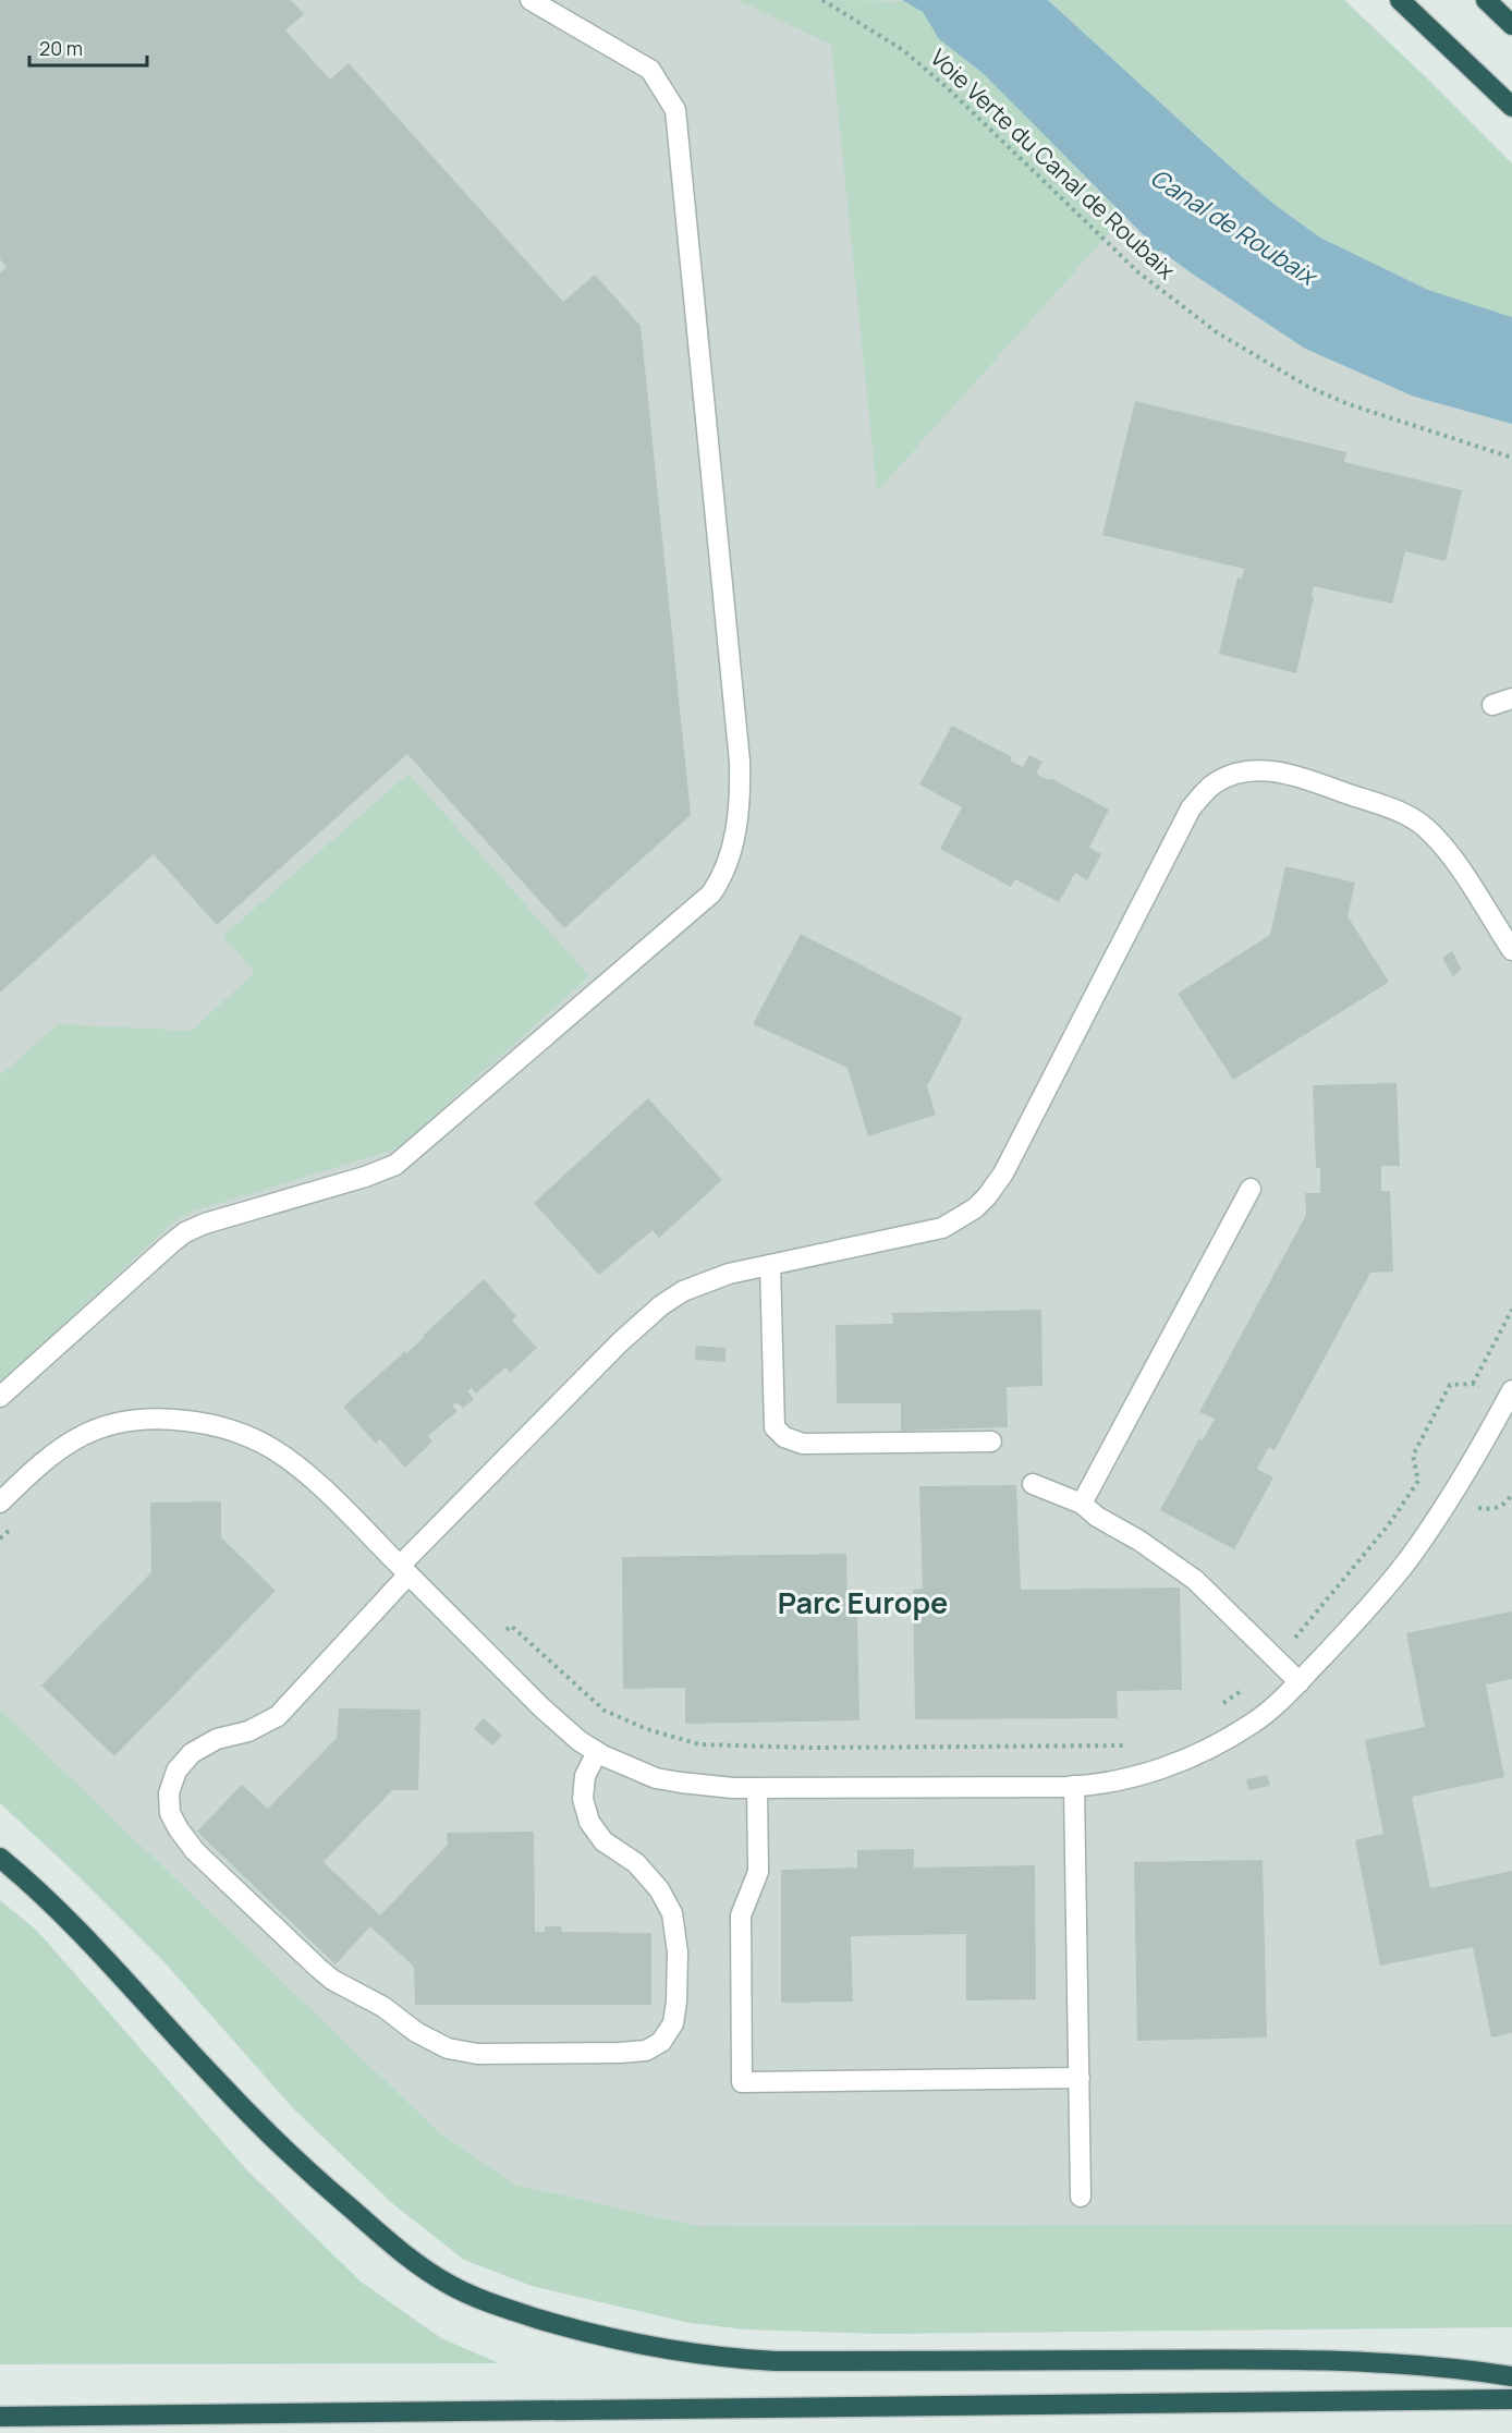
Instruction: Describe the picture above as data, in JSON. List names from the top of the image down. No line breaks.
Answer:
{"streets":{"path":["Voie Verte du Canal de Roubaix"]},"districts":["Parc Europe"],"water":["Canal de Roubaix"],"scale_bar":"20 m"}
